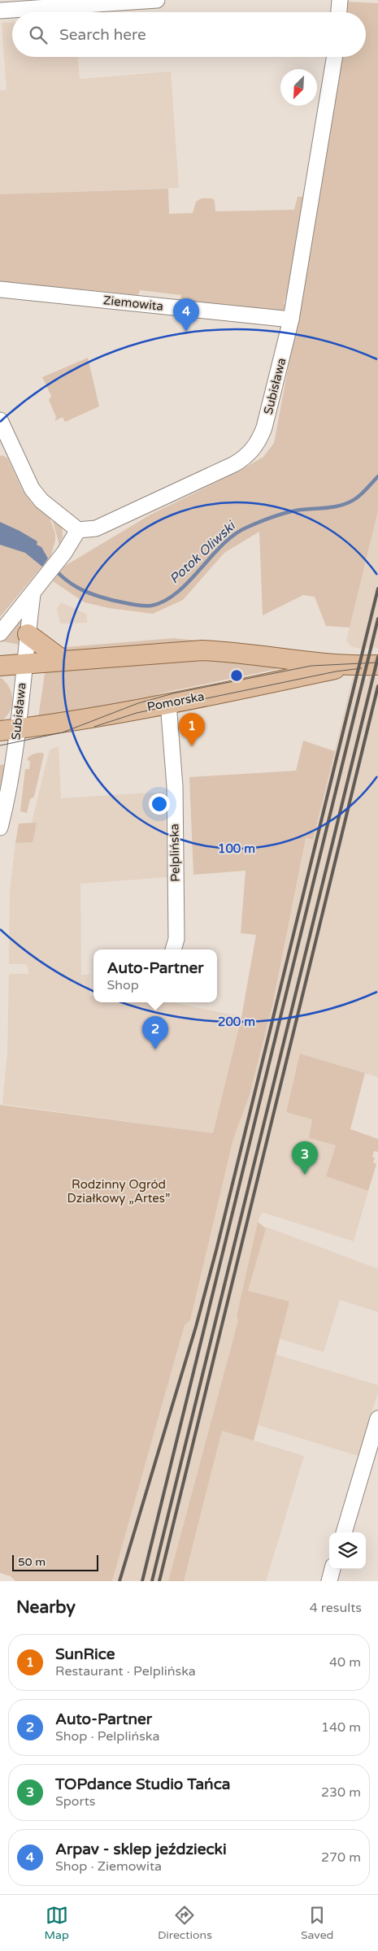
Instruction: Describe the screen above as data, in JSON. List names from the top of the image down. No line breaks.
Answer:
{"streets":{"main road":["Pomorska"],"street":["Ziemowita","Subisława","Pelplińska"]},"crossings":[["Ziemowita","Subisława"],["Subisława","Pomorska"],["Pomorska","Pelplińska"]],"water":["Potok Oliwski"],"parks":["Rodzinny Ogród Działkowy „Artes”"],"scale_bar":"50 m","north":"bottom left","page":{"search":"Search here","pins":["4","1","2","3"],"popup":["Auto-Partner","Shop"],"scale":"50 m","heading":["Nearby","4 results"],"list":[{"mark":"1","name":"SunRice","note":"Restaurant · Pelplińska","value":"40 m"},{"mark":"2","name":"Auto-Partner","note":"Shop · Pelplińska","value":"140 m"},{"mark":"3","name":"TOPdance Studio Tańca","note":"Sports","value":"230 m"},{"mark":"4","name":"Arpav - sklep jeździecki","note":"Shop · Ziemowita","value":"270 m"}],"nav":["Map","Directions","Saved"]},"rings":["100 m","200 m"]}
